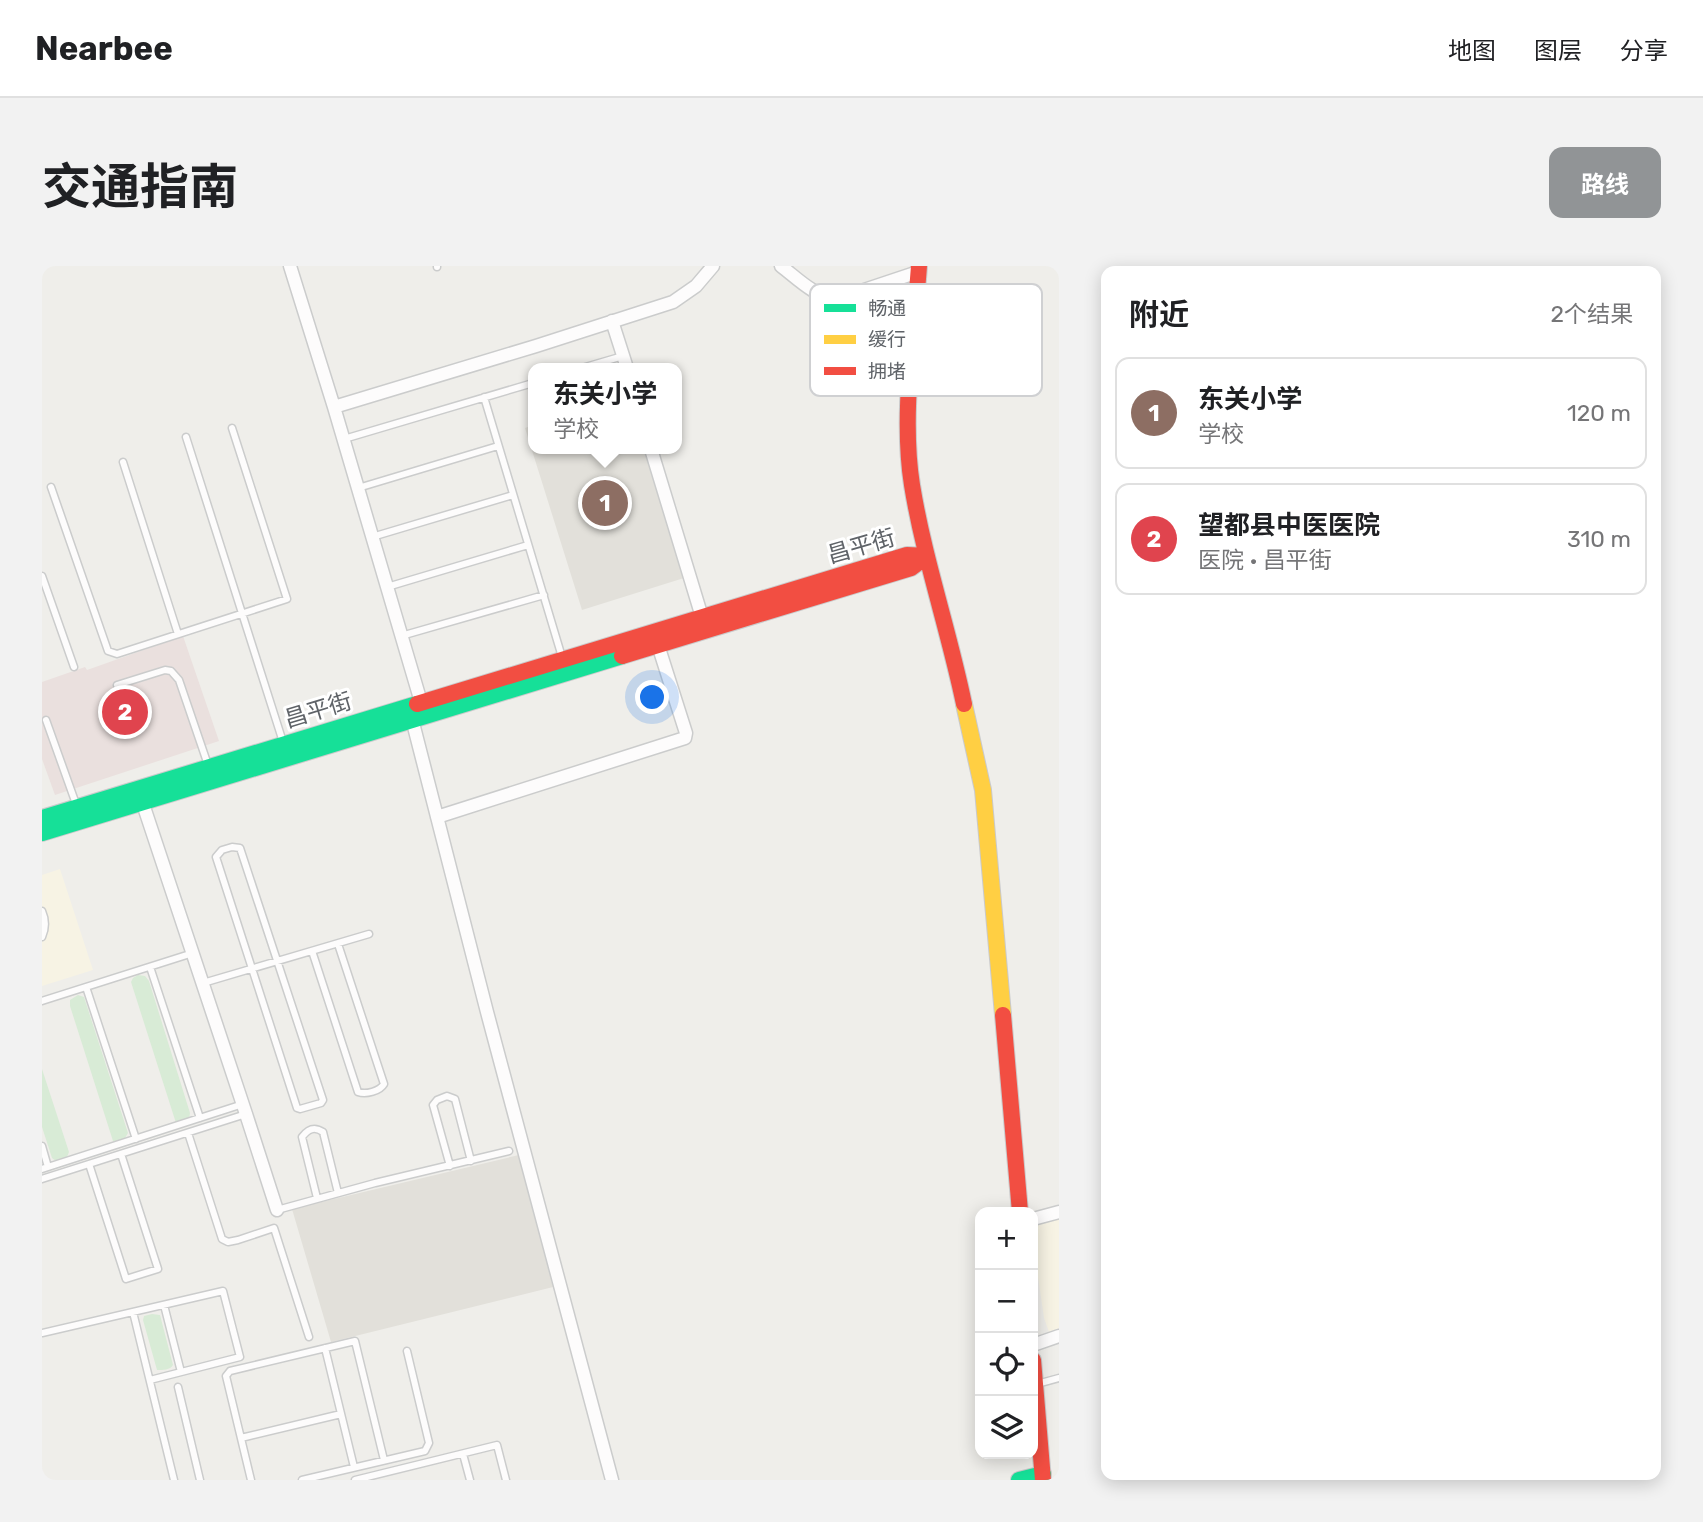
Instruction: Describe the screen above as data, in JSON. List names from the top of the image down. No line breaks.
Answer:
{"streets":{"street":["昌平街"]},"legend":["畅通","缓行","拥堵"],"page":{"header":"Nearbee","nav":["地图","图层","分享"],"title":"交通指南","buttons":"路线","heading":["附近","2个结果"],"list":[{"mark":"1","name":"东关小学","note":"学校","value":"120 m"},{"mark":"2","name":"望都县中医医院","note":"医院 · 昌平街","value":"310 m"}],"popup":["东关小学","学校"],"pins":["1","2"],"map_buttons":["+","−"]}}
